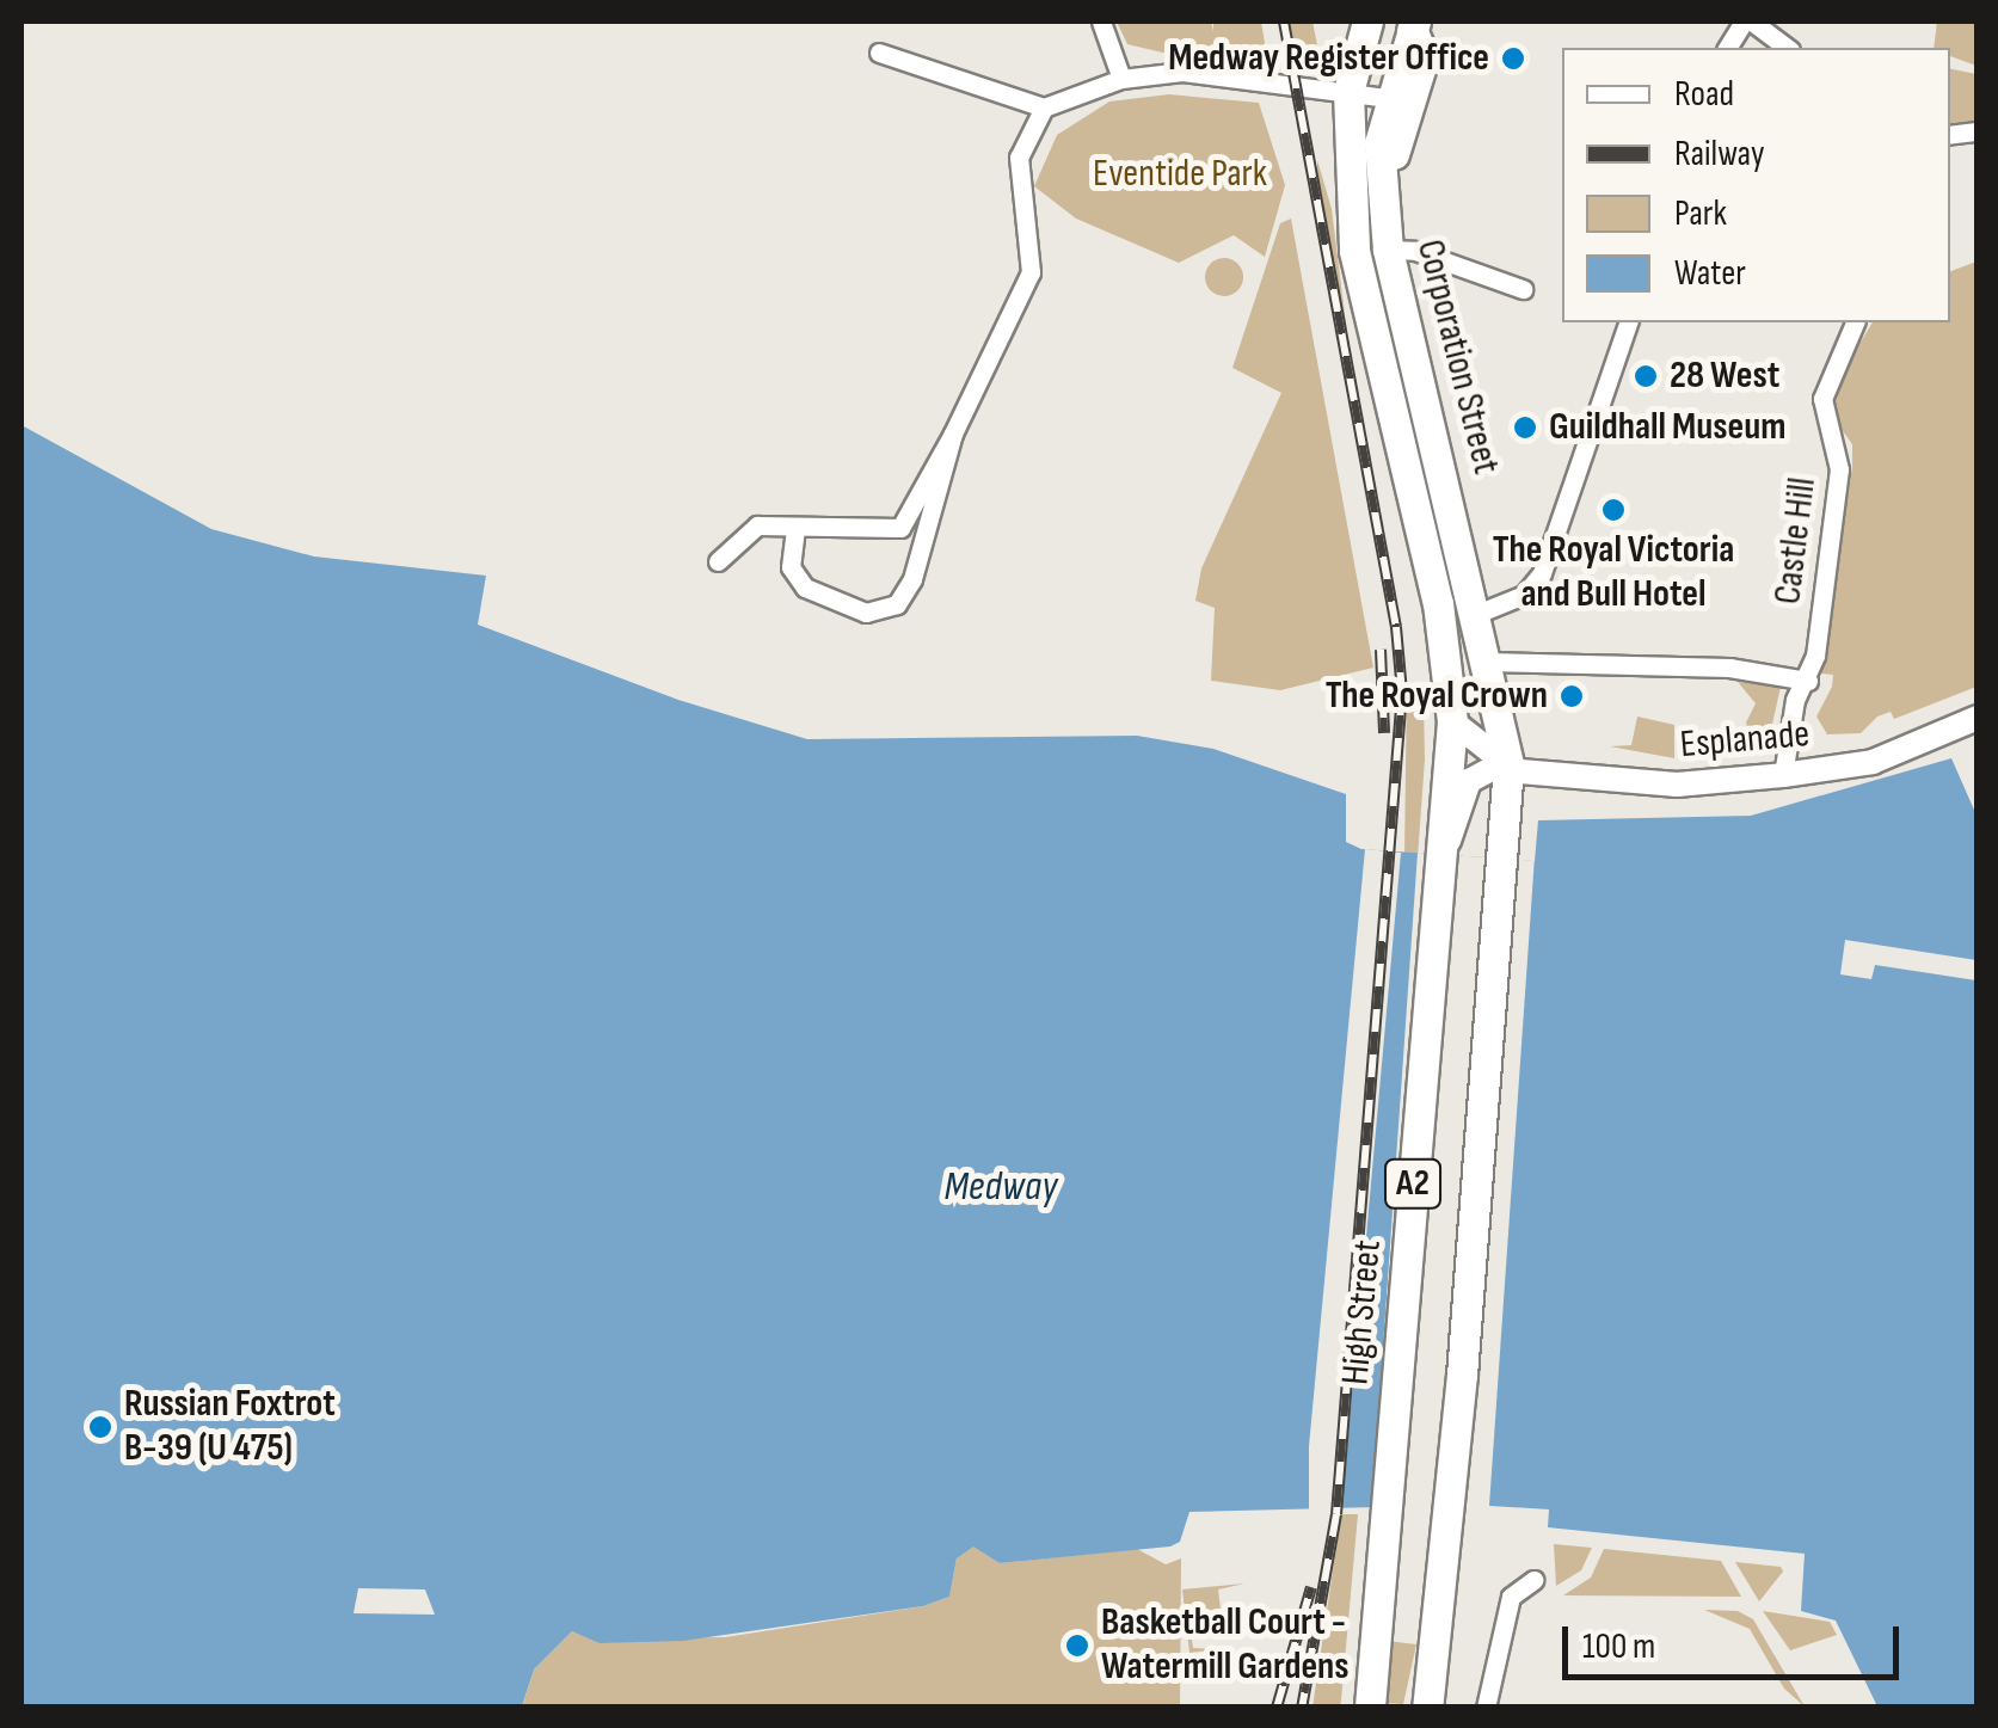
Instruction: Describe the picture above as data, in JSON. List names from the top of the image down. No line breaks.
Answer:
{"streets":{"main road":["Corporation Street","A2","High Street"],"street":["Castle Hill","Esplanade"]},"crossings":[["Corporation Street","A2"],["Castle Hill","Esplanade"],["Esplanade","A2"],["A2","High Street"]],"water":["Medway"],"parks":["Eventide Park"],"places":["Medway Register Office","28 West","Guildhall Museum","The Royal Victoria and Bull Hotel","The Royal Crown","Russian Foxtrot B-39 (U 475)","Basketball Court - Watermill Gardens"],"legend":["Road","Railway","Park","Water"],"scale_bar":"100 m"}
